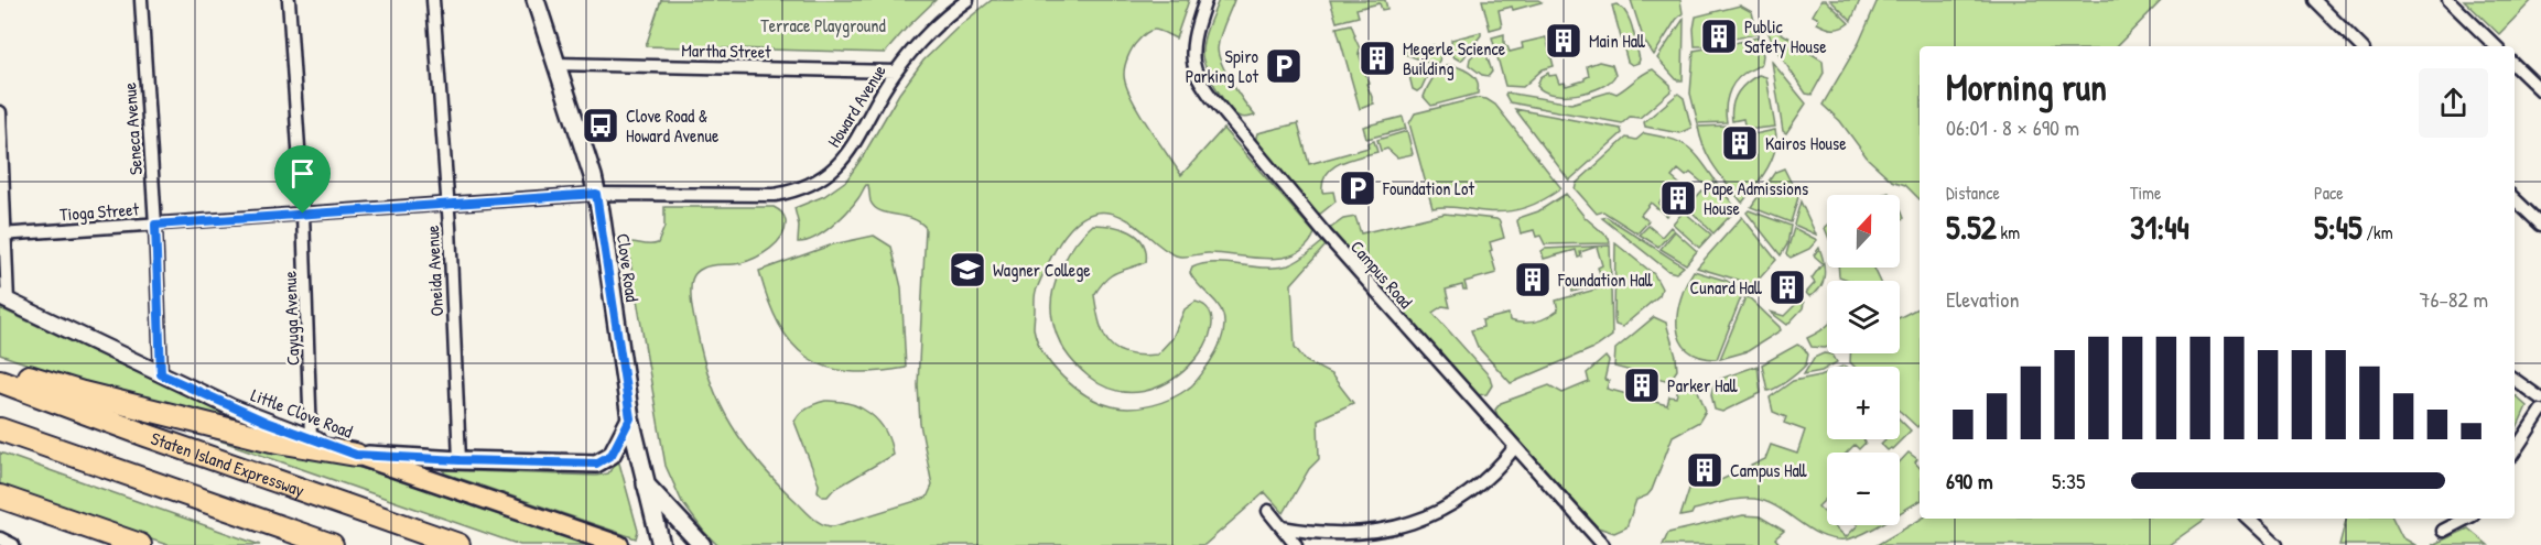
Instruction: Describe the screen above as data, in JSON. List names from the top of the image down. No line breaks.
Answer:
{"streets":{"highway":["Staten Island Expressway"],"main road":["Clove Road","Little Clove Road"],"street":["Martha Street","Howard Avenue","Seneca Avenue","Tioga Street","Oneida Avenue","Campus Road","Cayuga Avenue"]},"crossings":[["Martha Street","Howard Avenue"],["Martha Street","Clove Road"],["Howard Avenue","Tioga Street"],["Howard Avenue","Clove Road"],["Seneca Avenue","Tioga Street"],["Seneca Avenue","Little Clove Road"],["Tioga Street","Clove Road"],["Tioga Street","Oneida Avenue"],["Tioga Street","Cayuga Avenue"],["Clove Road","Little Clove Road"],["Oneida Avenue","Little Clove Road"],["Cayuga Avenue","Little Clove Road"]],"parks":["Terrace Playground"],"places":{"building":["Public Safety House","Main Hall","Megerle Science Building","Kairos House","Pape Admissions House","Foundation Hall","Cunard Hall","Parker Hall","Campus Hall"],"parking":["Spiro Parking Lot","Foundation Lot"],"bus stop":["Clove Road & Howard Avenue"],"school or university":["Wagner College"]},"north":"top","page":{"heading":["Morning run","06:01 · 8 × 690 m"],"stats":[["Distance","5.52 km"],["Time","31:44"],["Pace","5:45 /km"]],"map_buttons":["+","−"],"chart":["Elevation","76–82 m"],"list":[{"name":"690 m","note":"5:35"}]}}
